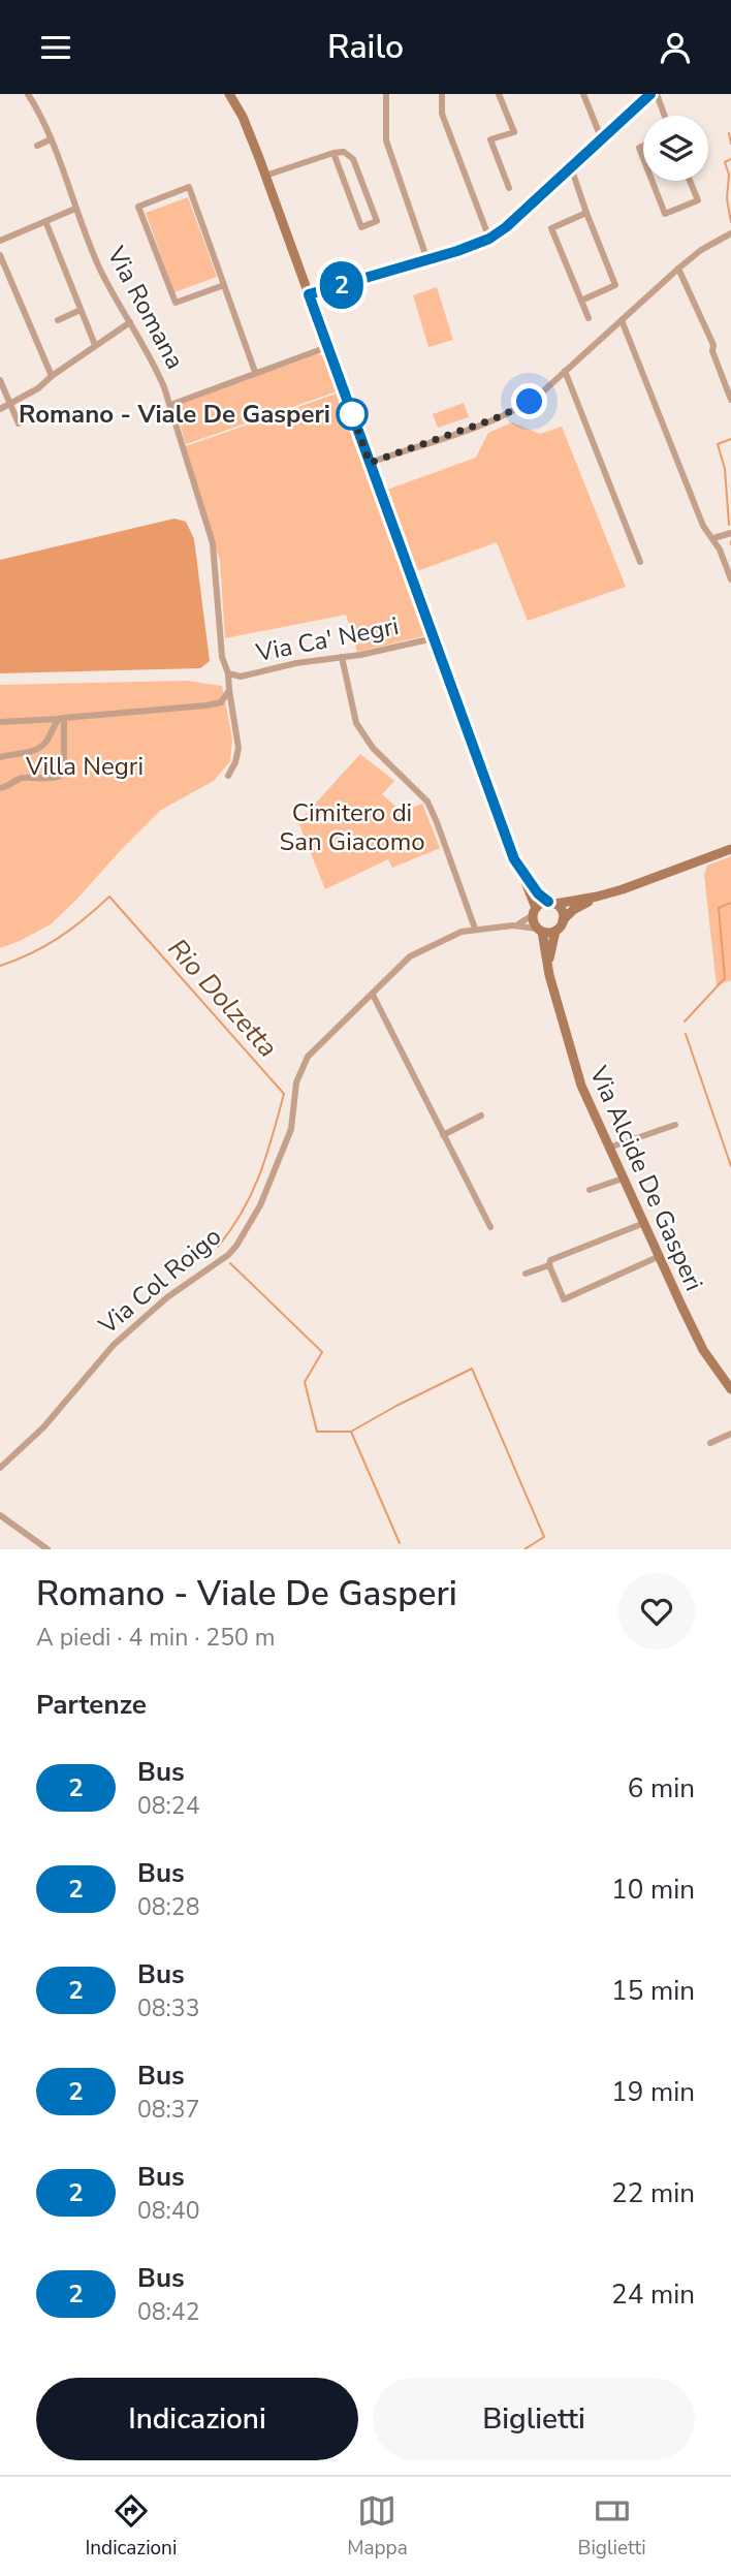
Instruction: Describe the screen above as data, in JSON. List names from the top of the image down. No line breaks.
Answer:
{"streets":{"main road":["Via Alcide De Gasperi"],"street":["Via Romana","Via Ca' Negri","Via Col Roigo"]},"crossings":[["Via Romana","Via Ca' Negri"],["Via Alcide De Gasperi","Via Col Roigo"]],"water":["Rio Dolzetta"],"parks":["Villa Negri","Cimitero di San Giacomo"],"places":["Romano - Viale De Gasperi"],"lines":["bus line 2"],"page":{"header":"Railo","on_map":"2","heading":[["Romano - Viale De Gasperi","A piedi · 4 min · 250 m"],"Partenze"],"list":[{"mark":"2","name":"Bus","note":"08:24","value":"6 min"},{"mark":"2","name":"Bus","note":"08:28","value":"10 min"},{"mark":"2","name":"Bus","note":"08:33","value":"15 min"},{"mark":"2","name":"Bus","note":"08:37","value":"19 min"},{"mark":"2","name":"Bus","note":"08:40","value":"22 min"},{"mark":"2","name":"Bus","note":"08:42","value":"24 min"}],"buttons":["Indicazioni","Biglietti"],"tabs":["Indicazioni","Mappa","Biglietti"]}}
